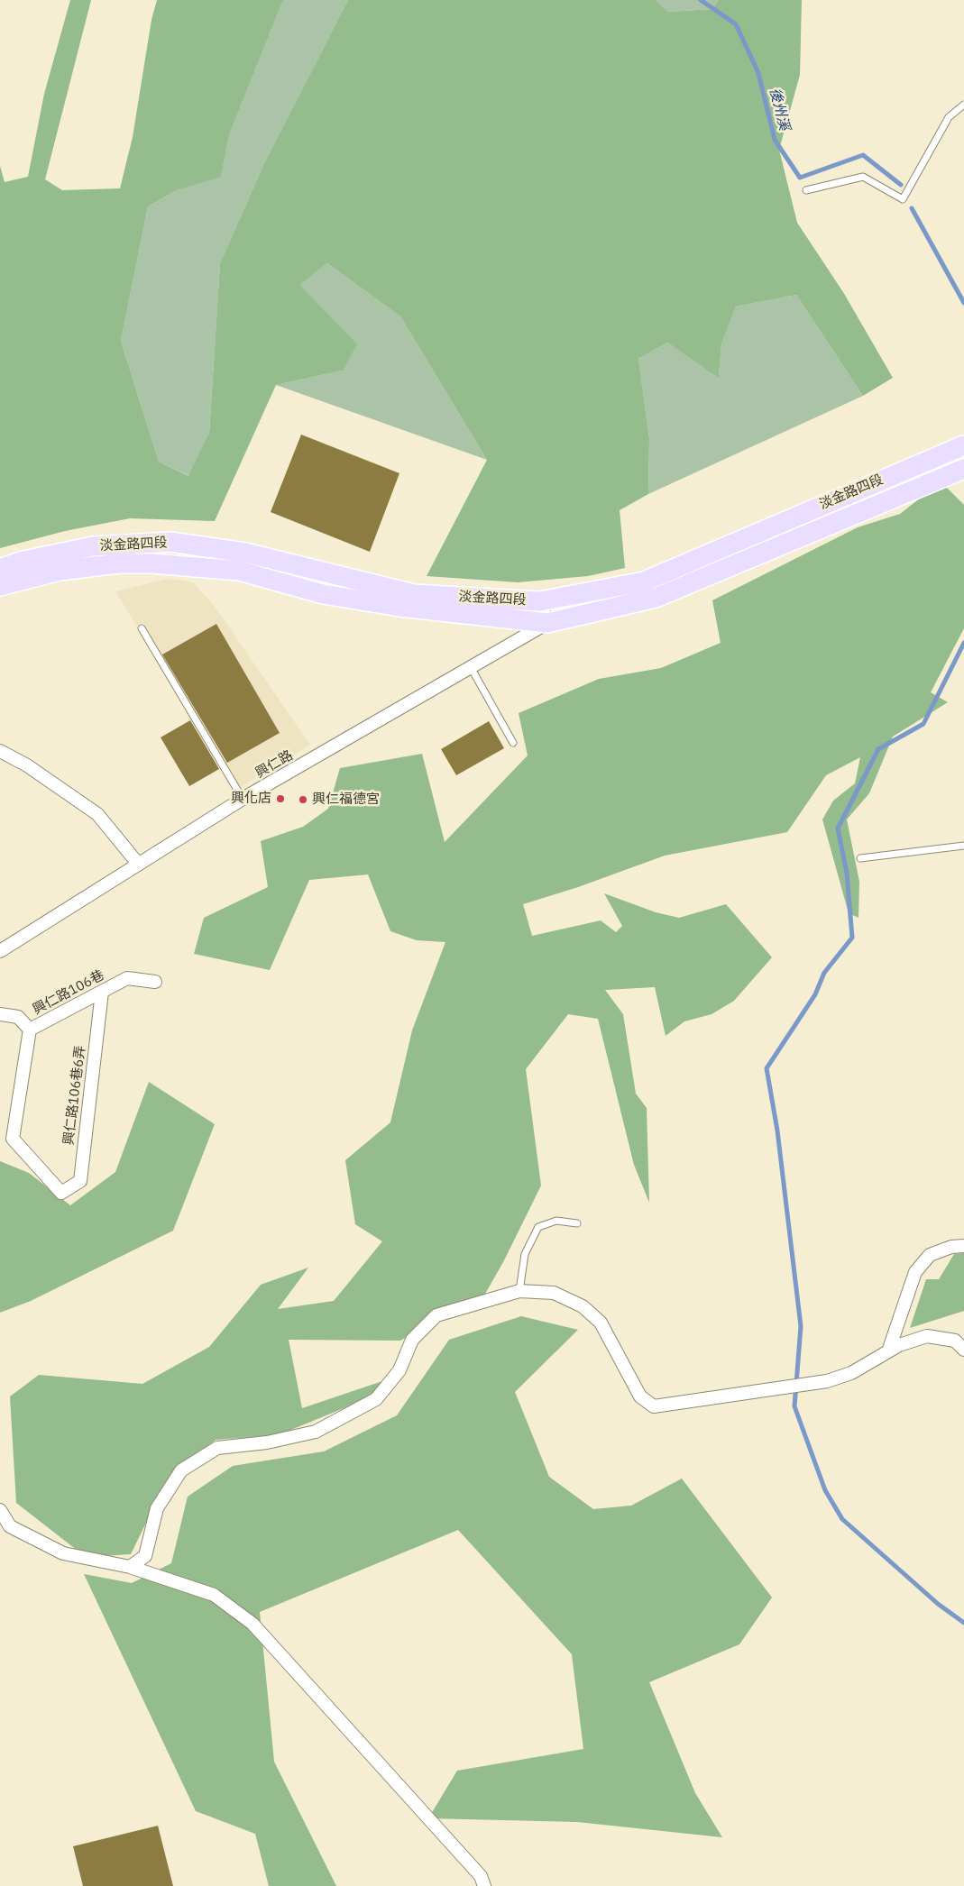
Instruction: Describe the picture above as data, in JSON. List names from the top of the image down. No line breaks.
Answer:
{"streets":{"main road":["淡金路四段"],"street":["興仁路","興仁路106巷","興仁路106巷6弄"]},"crossings":[["淡金路四段","興仁路"],["興仁路106巷","興仁路106巷6弄"]],"water":["後州溪"],"places":["興化店","興仁福德宮"]}
